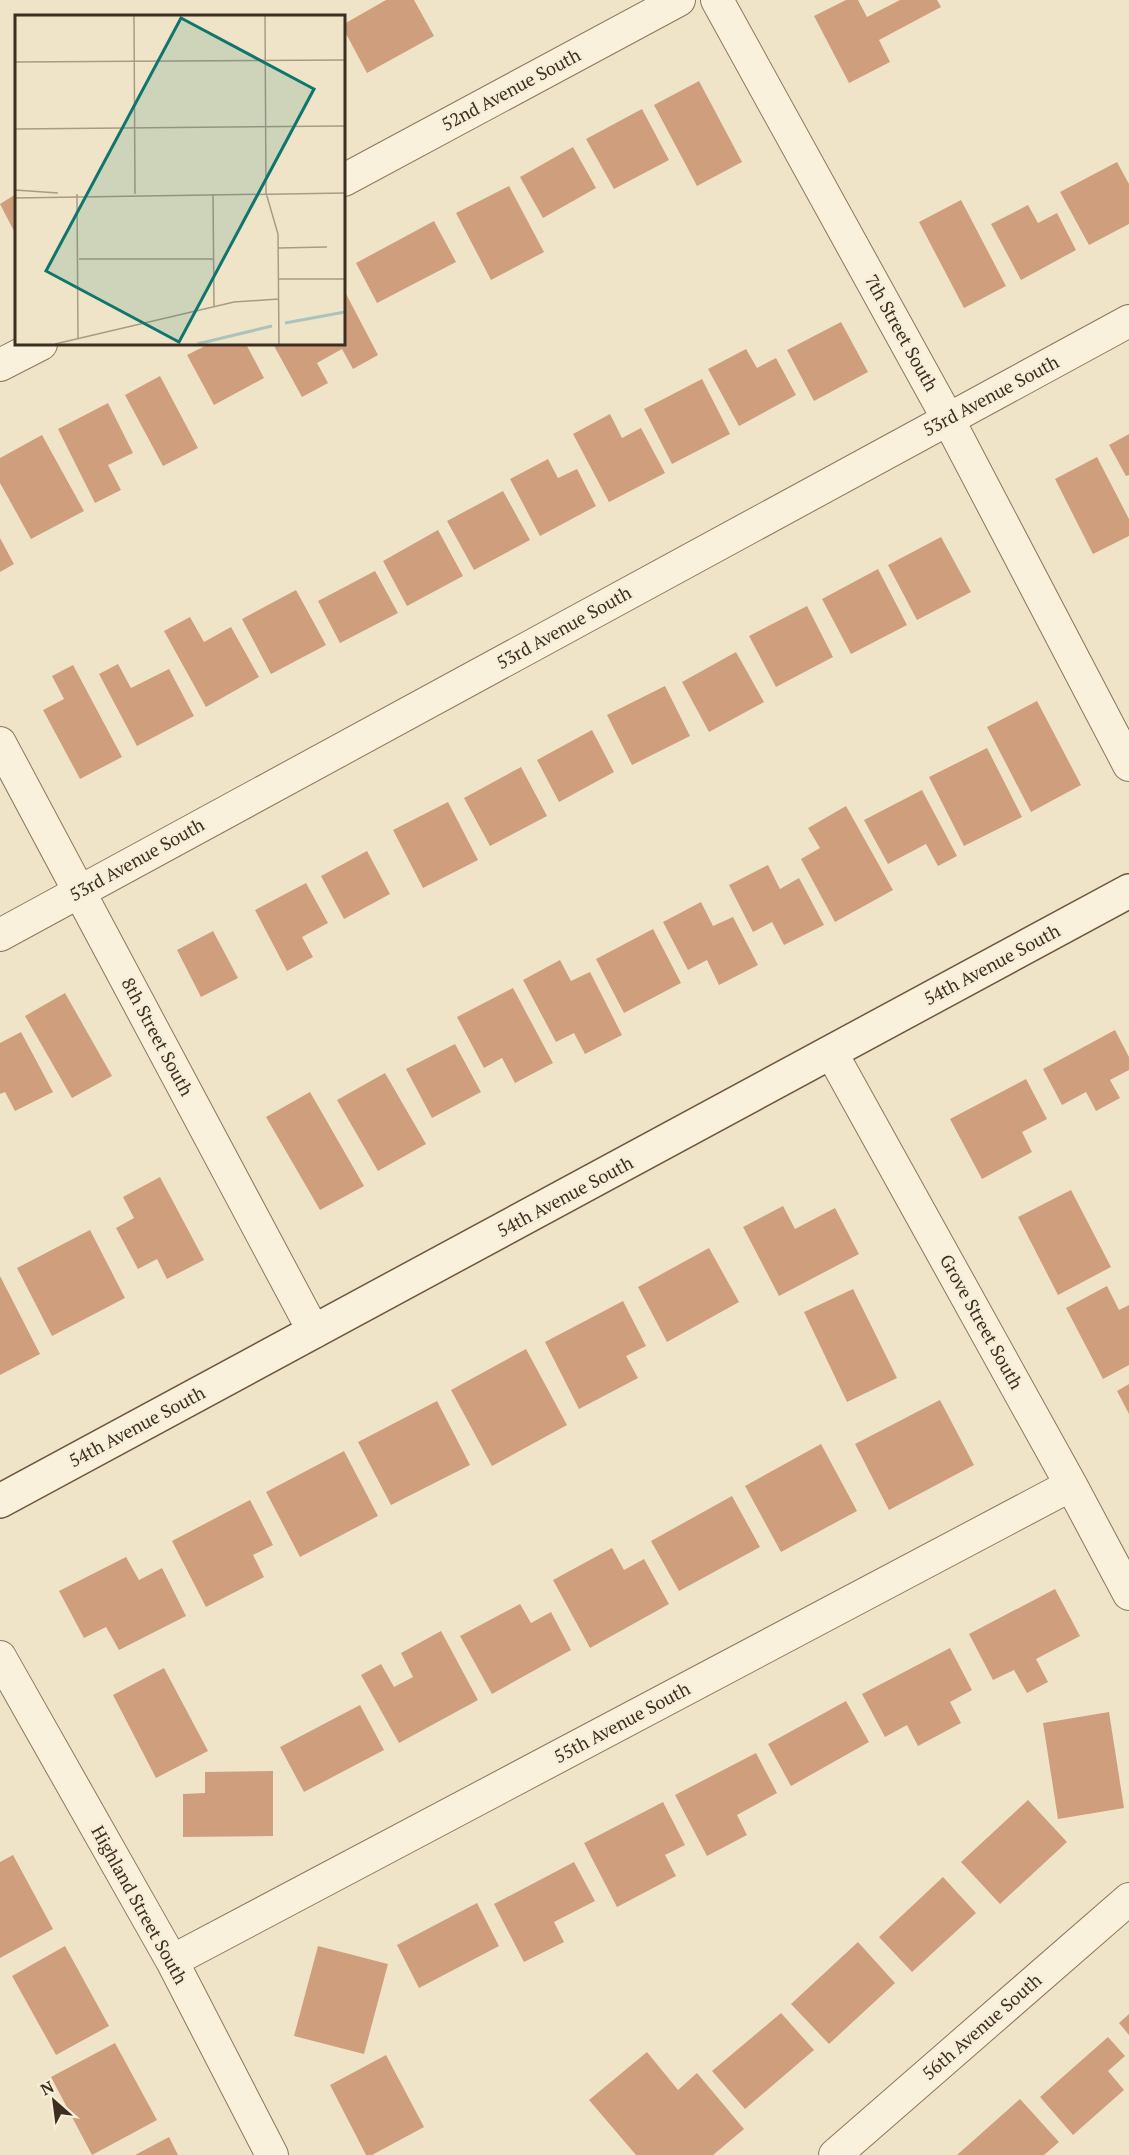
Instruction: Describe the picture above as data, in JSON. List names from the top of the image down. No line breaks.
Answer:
{"streets":{"street":["52nd Avenue South","7th Street South","53rd Avenue South","54th Avenue South","8th Street South","Grove Street South","55th Avenue South","Highland Street South","56th Avenue South"]},"crossings":[["7th Street South","53rd Avenue South"],["53rd Avenue South","8th Street South"],["54th Avenue South","8th Street South"],["54th Avenue South","Grove Street South"],["Grove Street South","55th Avenue South"],["55th Avenue South","Highland Street South"]],"north":"top left"}
